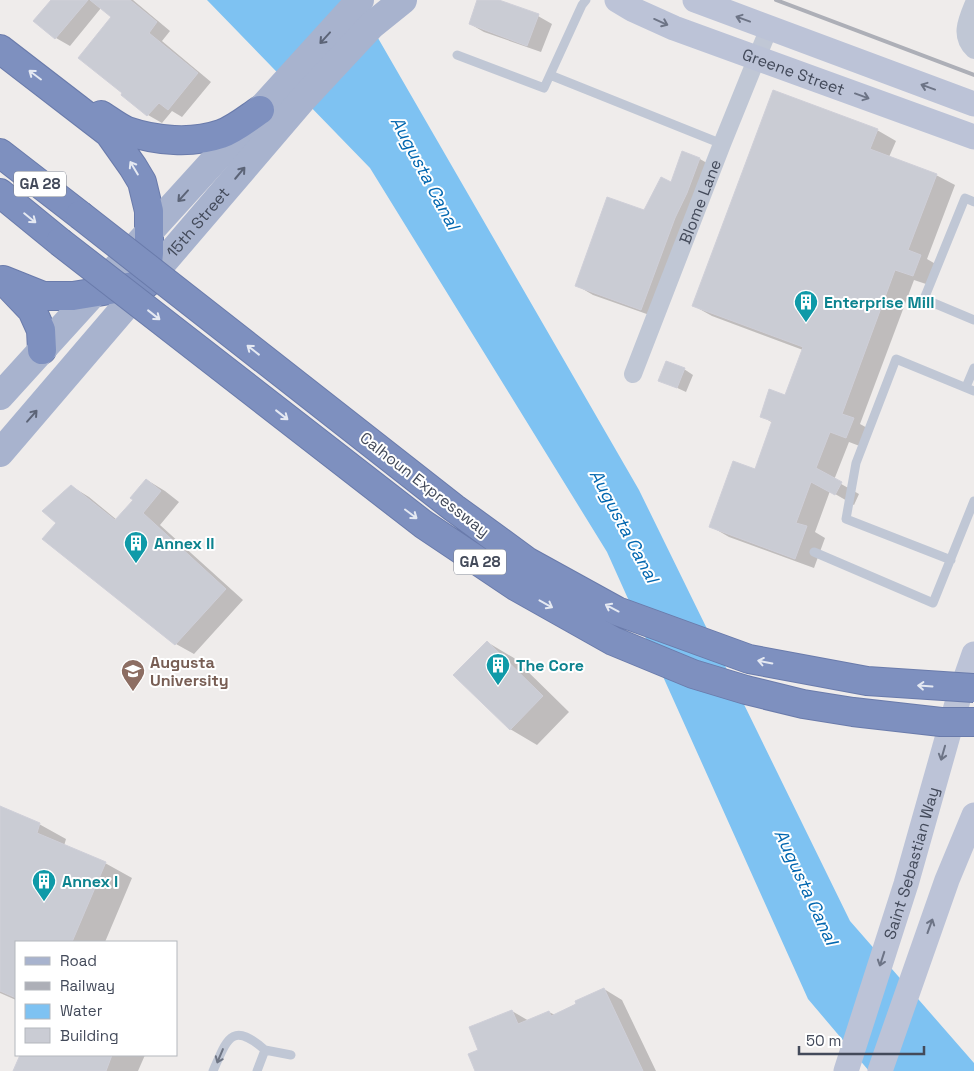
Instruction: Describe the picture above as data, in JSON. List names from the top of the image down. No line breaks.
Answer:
{"streets":{"highway":["GA 28","Calhoun Expressway"],"main road":["Greene Street","15th Street","Saint Sebastian Way"],"street":["Blome Lane"]},"crossings":[["Greene Street","Blome Lane"]],"water":["Augusta Canal"],"places":{"building":["Enterprise Mill","Annex II","The Core","Annex I"],"school or university":["Augusta University"]},"legend":["Road","Railway","Water","Building"],"scale_bar":"50 m"}
